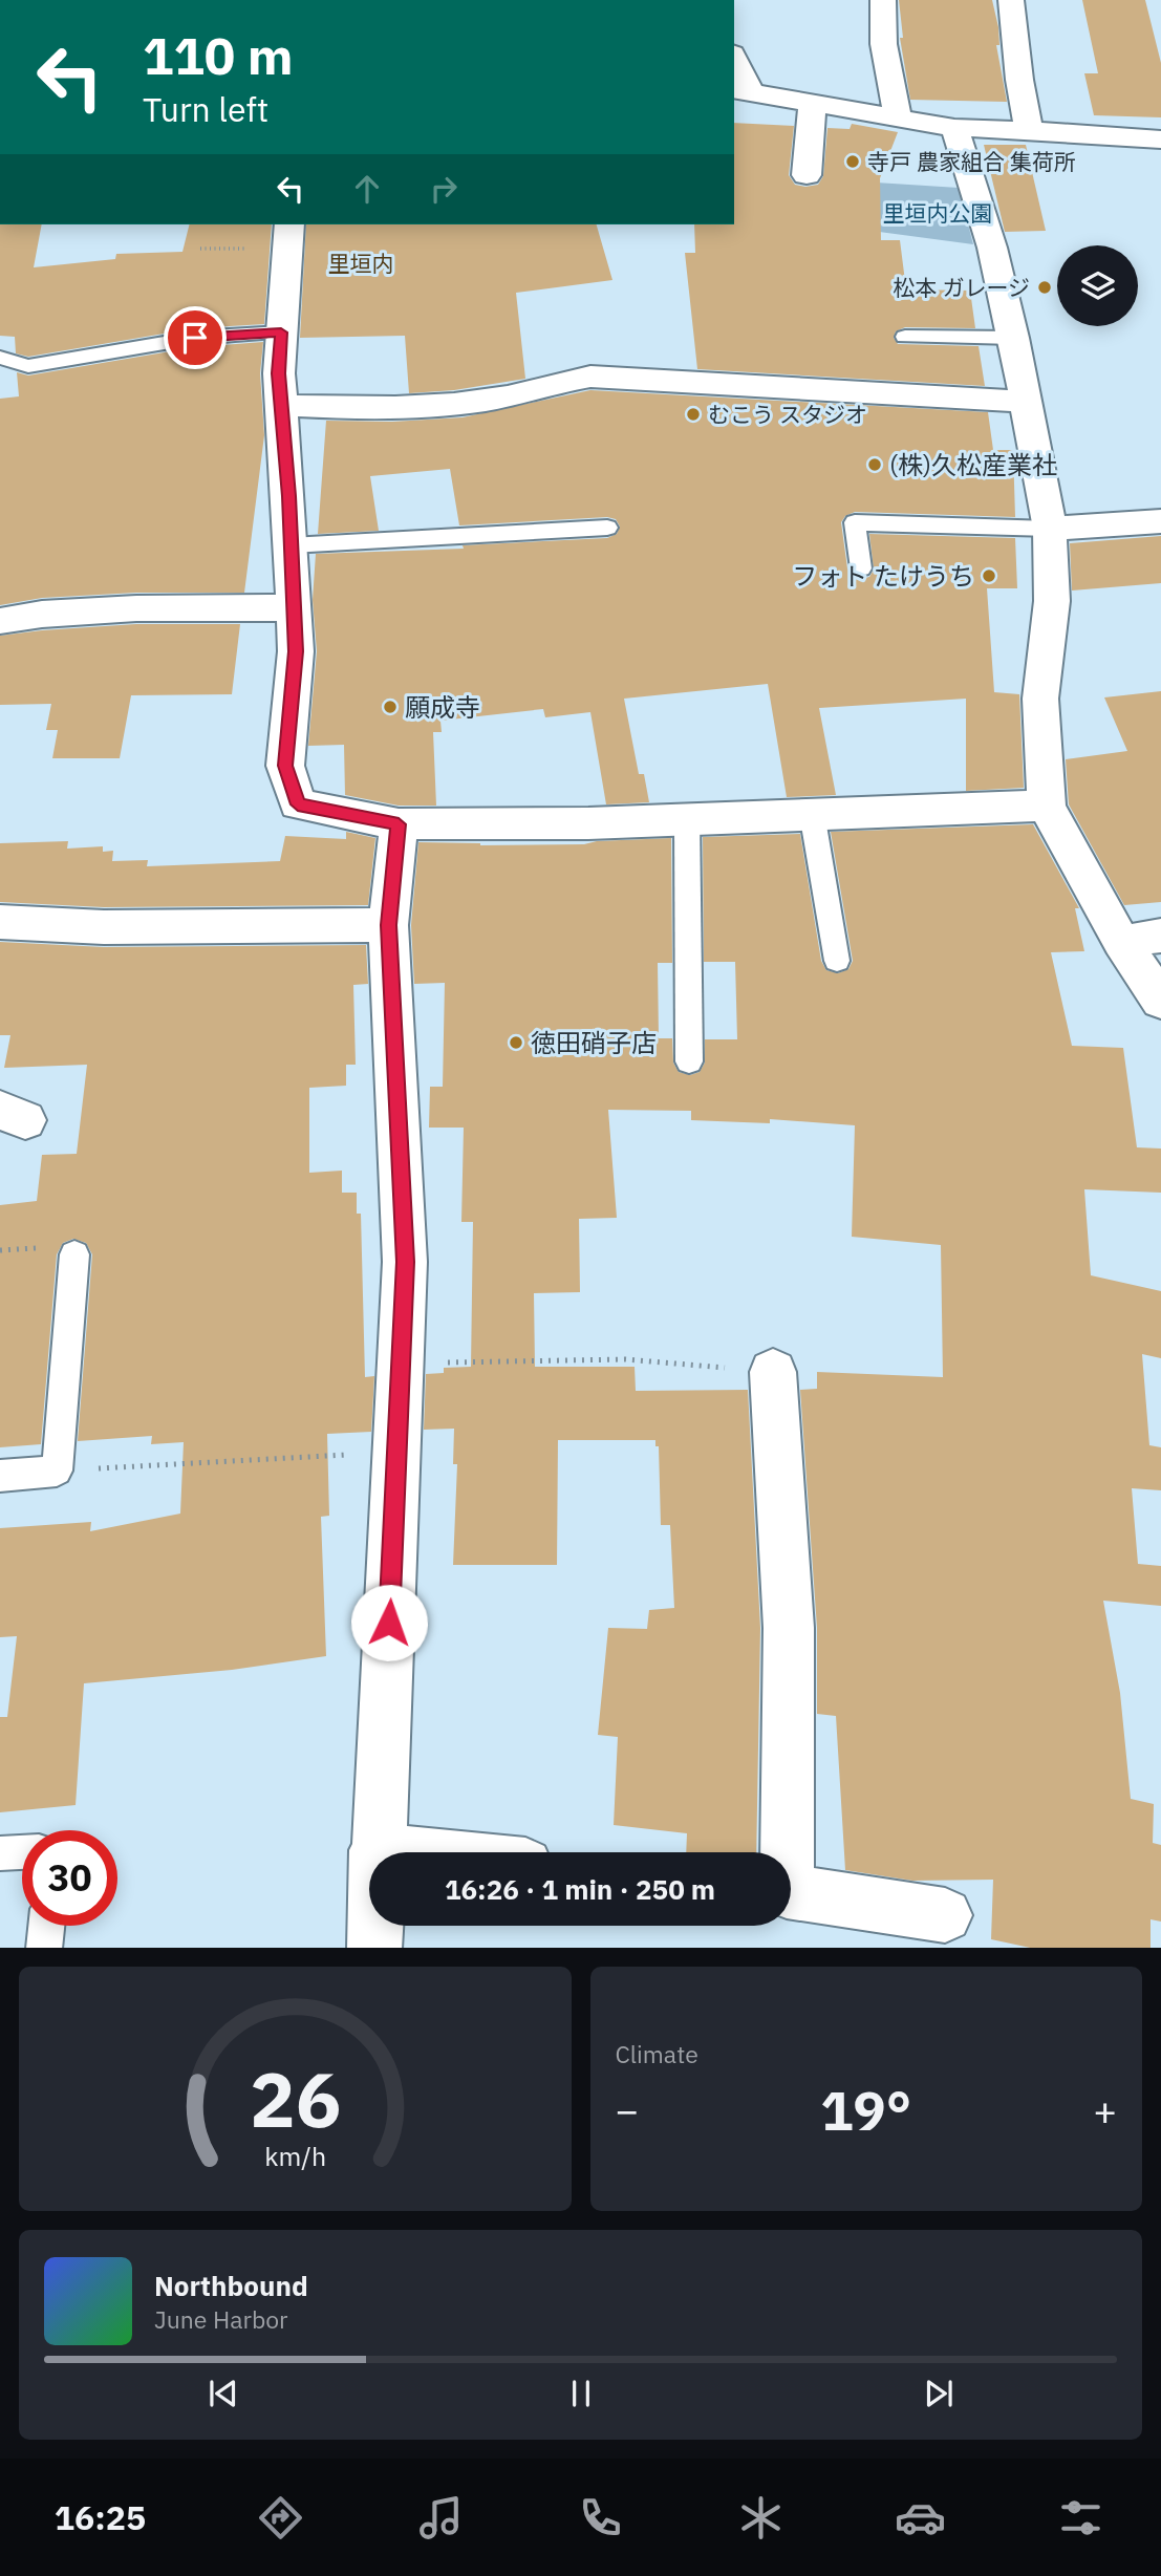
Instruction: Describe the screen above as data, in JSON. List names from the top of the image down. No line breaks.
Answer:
{"districts":["里垣内"],"parks":["里垣内公園"],"places":["寺戸 農家組合 集荷所","松本 ガレージ","むこう スタジオ","(株)久松産業社","フォト たけうち","願成寺","徳田硝子店"],"page":{"turn":["110 m","Turn left"],"limit":"30","trip":"16:26 · 1 min · 250 m","tile":"Climate","heat":["−","19°","+"],"song":["Northbound","June Harbor"],"tabs":"16:25","gauge":["26","km/h"]}}
